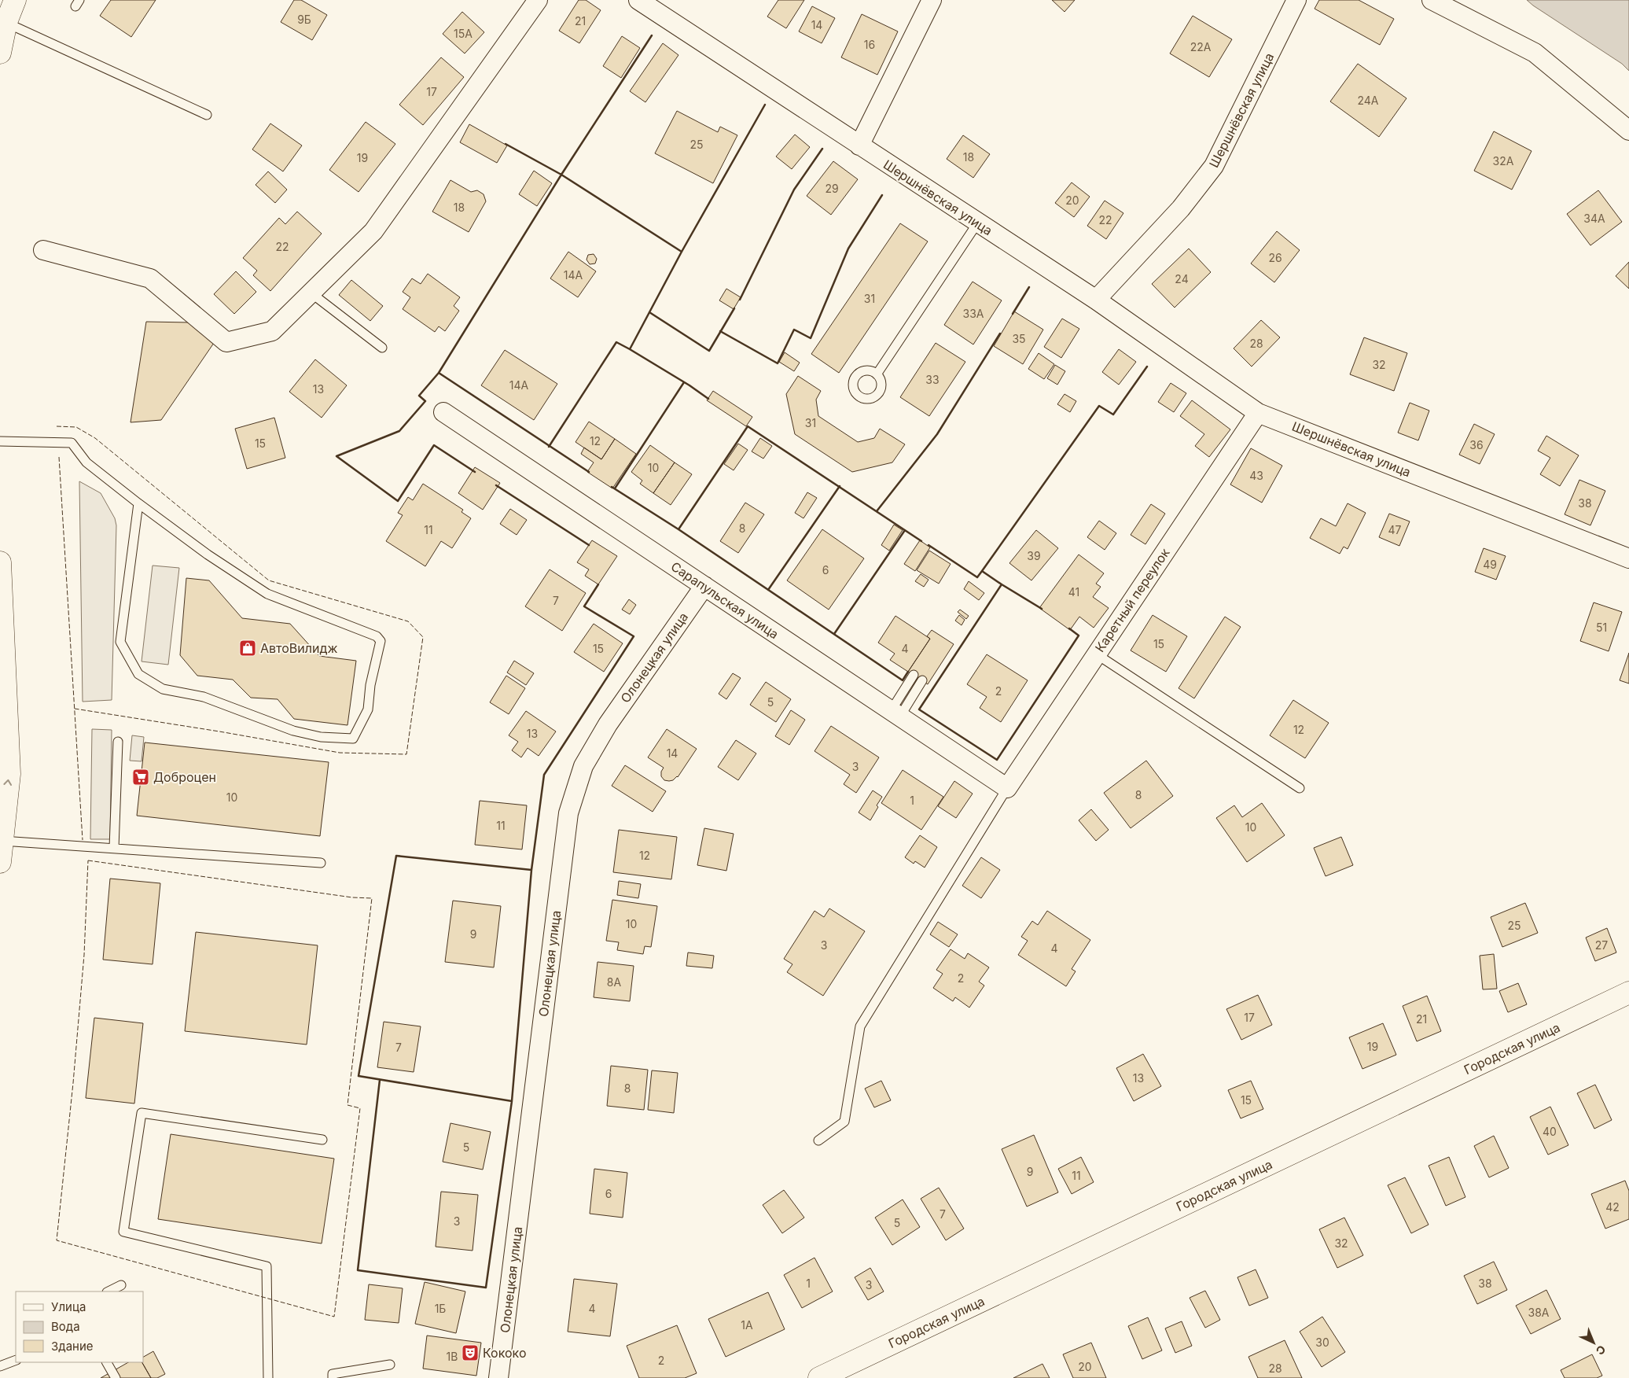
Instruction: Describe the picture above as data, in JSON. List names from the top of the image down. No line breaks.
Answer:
{"streets":{"street":["Шершнёвская улица","Сарапульская улица","Каретный переулок","Олонецкая улица","Городская улица"]},"crossings":[["Шершнёвская улица","Каретный переулок"],["Сарапульская улица","Каретный переулок"],["Сарапульская улица","Олонецкая улица"]],"places":{"shop":["АвтоВилидж"],"supermarket":["Доброцен"],"theatre":["Кококо"]},"house_numbers":["9Б","21","14","15А","16","22А","17","24А","25","18","19","32А","29","20","18","34А","22","22","26","14А","24","31","33А","35","28","32","33","14А","13","31","12","15","36","10","43","38","8","11","47","39","49","6","41","7","51","15","15","4","2","5","12","13","14","3","8","10","1","11","10","12","10","25","9","3","27","4","2","8А","17","21","19","7","13","8","15","40","5","9","11","6","42","7","3","5","32","1","38","3","1Б","4","38А","1А","30","1В","2","20","28"],"legend":["Улица","Вода","Здание"],"north":"bottom right"}
